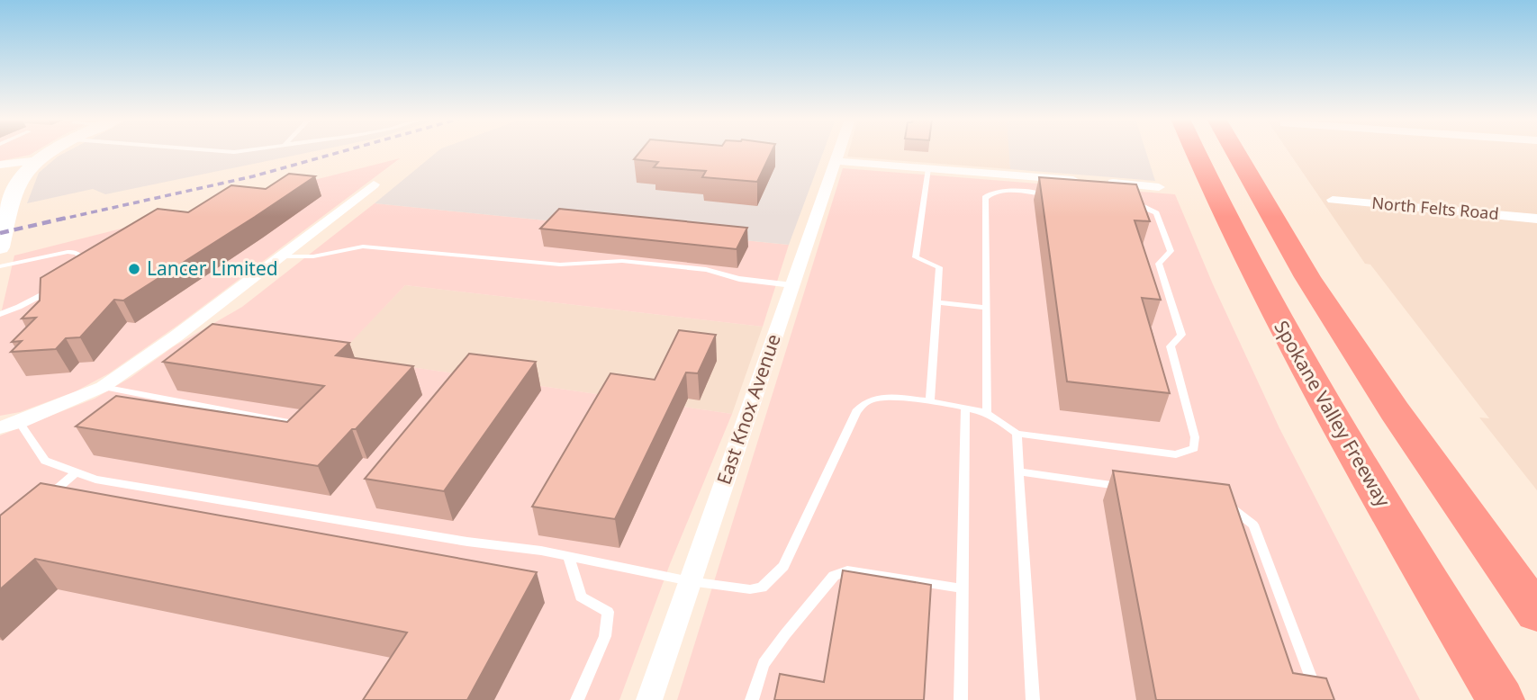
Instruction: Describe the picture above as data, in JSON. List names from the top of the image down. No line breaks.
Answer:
{"streets":{"highway":["Spokane Valley Freeway"],"street":["North Felts Road","East Knox Avenue"]},"places":["Lancer Limited"]}
